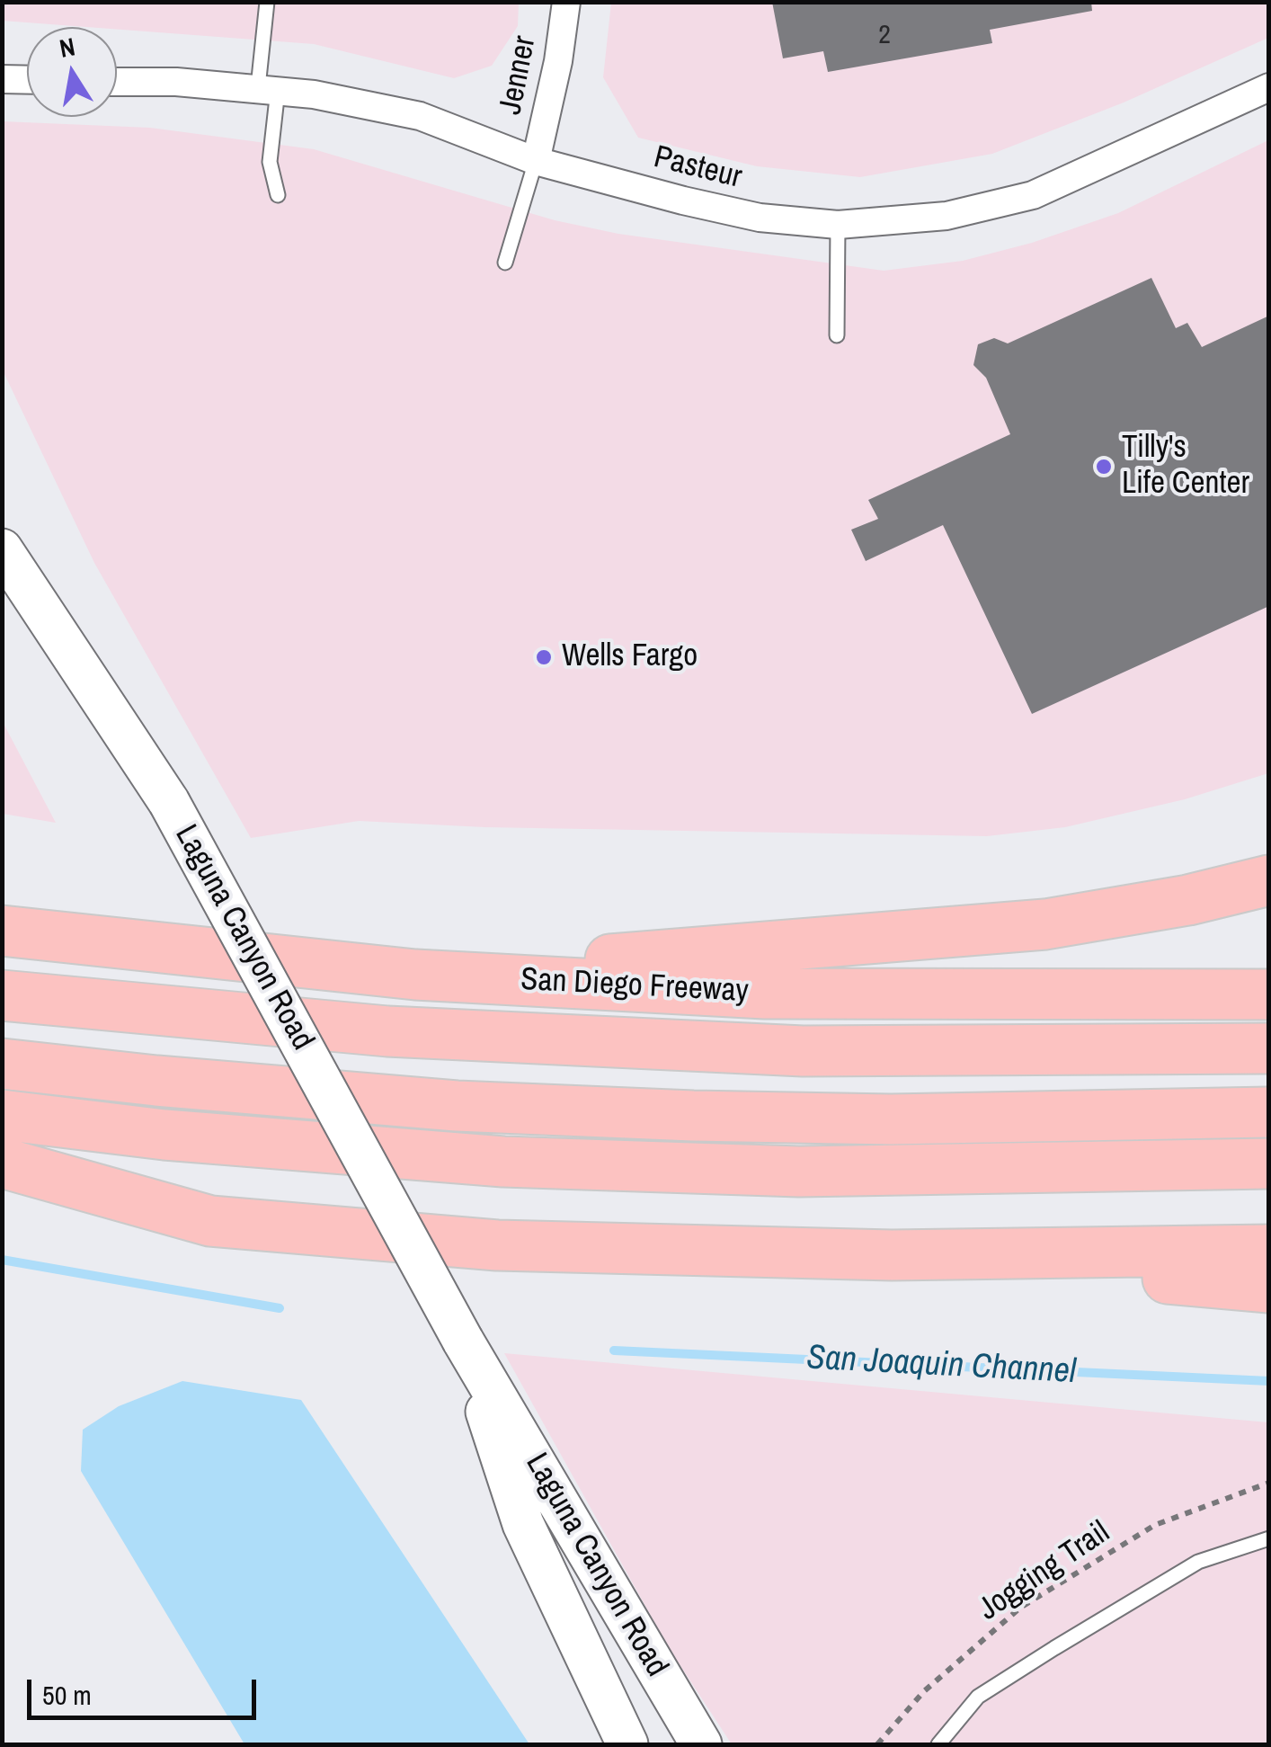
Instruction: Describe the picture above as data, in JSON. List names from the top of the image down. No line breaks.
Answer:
{"streets":{"highway":["San Diego Freeway"],"main road":["Laguna Canyon Road"],"street":["Jenner","Pasteur"],"path":["Jogging Trail"]},"crossings":[["Jenner","Pasteur"]],"water":["San Joaquin Channel"],"places":["Tilly's Life Center","Wells Fargo"],"house_numbers":["2"],"scale_bar":"50 m","north":"top"}
